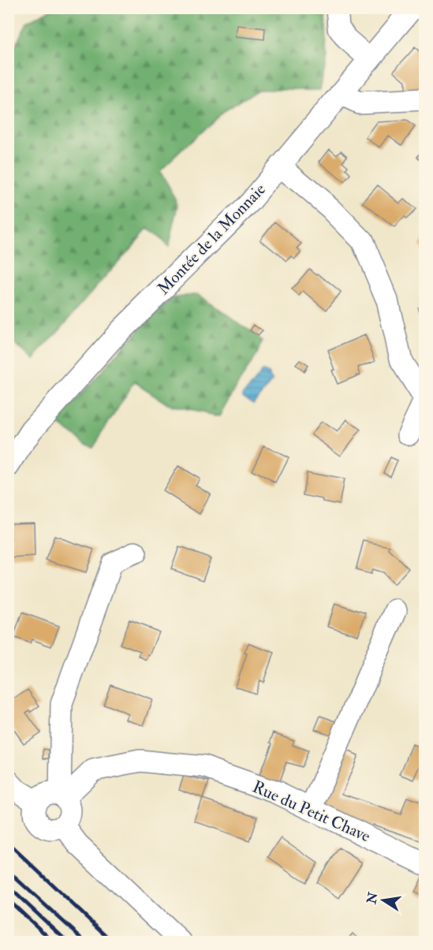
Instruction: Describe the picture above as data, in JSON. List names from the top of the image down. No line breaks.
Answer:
{"streets":{"street":["Montée de la Monnaie","Rue du Petit Chave"]},"north":"left"}
